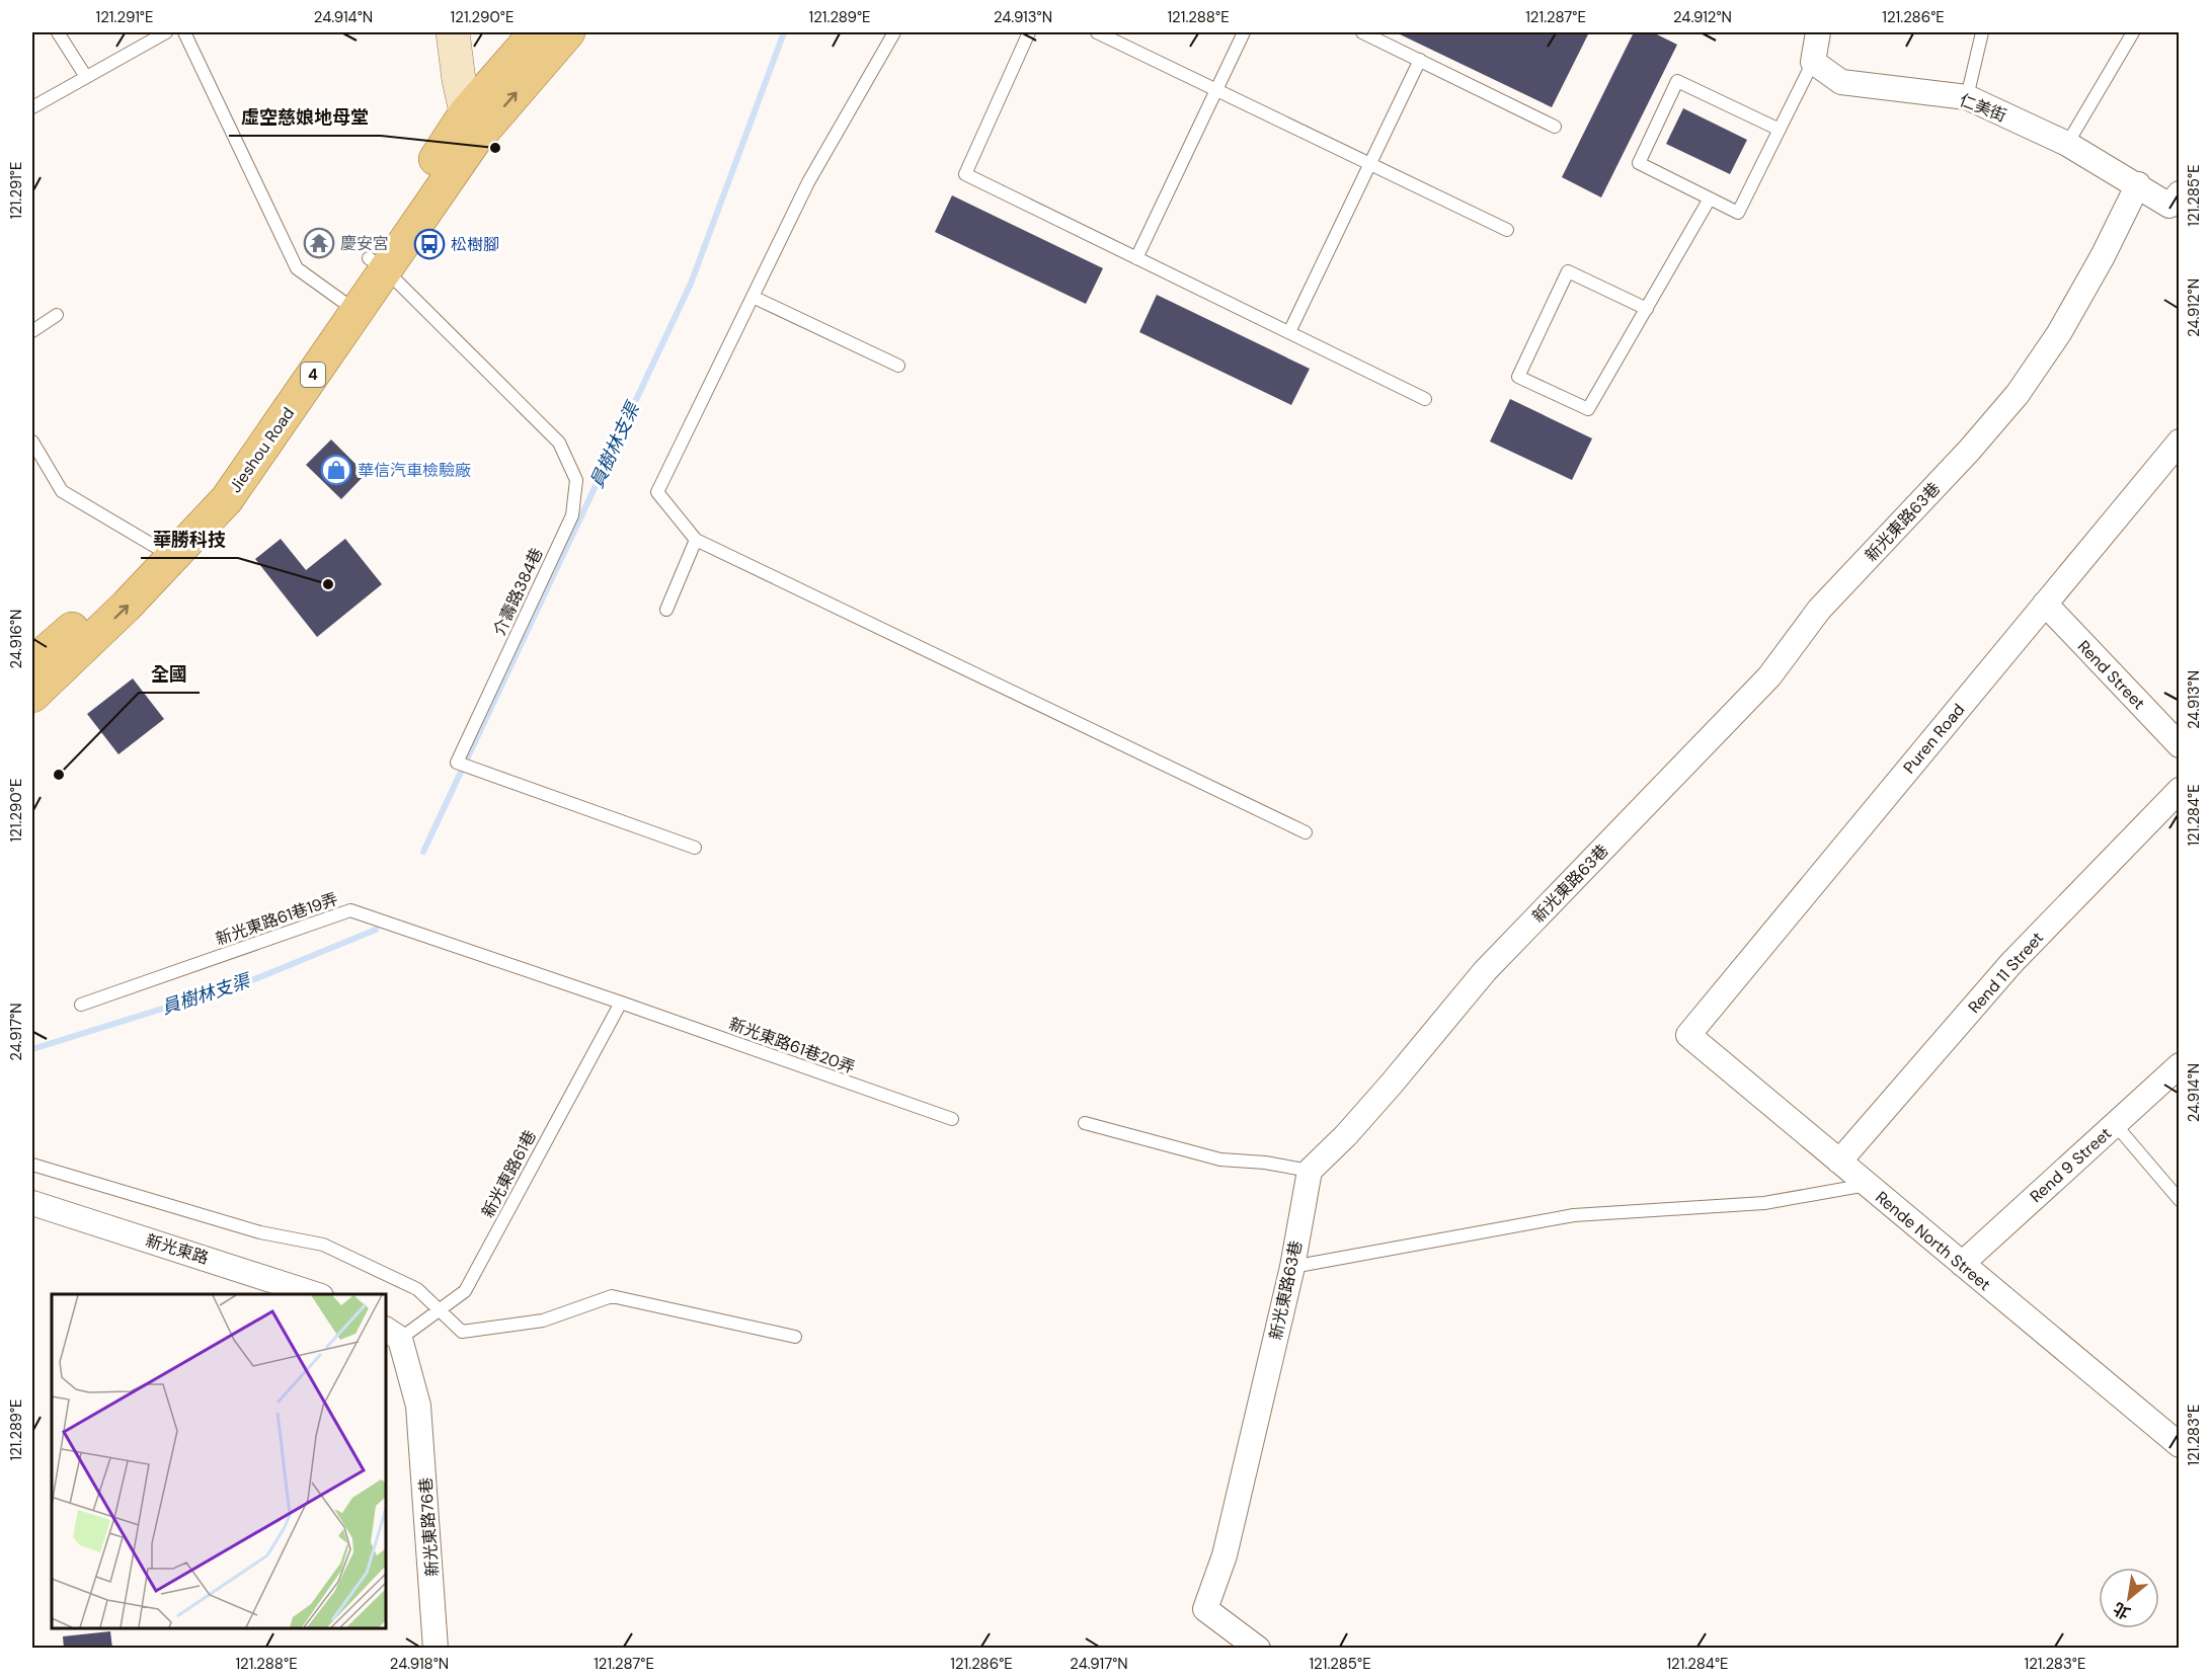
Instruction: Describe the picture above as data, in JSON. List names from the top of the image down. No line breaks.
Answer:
{"streets":{"main road":["4","Jieshou Road"],"street":["仁美街","新光東路63巷","Rend Street","Puren Road","Rend 11 Street","Rend 9 Street","Rende North Street","新光東路","新光東路76巷"],"lane":["介壽路384巷","新光東路61巷19弄","新光東路61巷20弄","新光東路61巷"]},"crossings":[["仁美街","新光東路63巷"],["Jieshou Road","介壽路384巷"],["Rend Street","Puren Road"],["Puren Road","Rende North Street"],["新光東路61巷19弄","新光東路61巷20弄"],["新光東路61巷19弄","新光東路61巷"],["Rend 11 Street","Rende North Street"],["新光東路61巷20弄","新光東路61巷"],["Rend 9 Street","Rende North Street"],["新光東路61巷","新光東路76巷"]],"water":["員樹林支渠"],"places":{"other":["虛空慈娘地母堂","華勝科技","全國"],"temple":["慶安宮"],"bus stop":["松樹腳"],"shop":["華信汽車檢驗廠"]},"north":"bottom left","coordinates":["121.291°E","24.914°N","121.290°E","121.289°E","24.913°N","121.288°E","121.287°E","24.912°N","121.286°E","121.285°E","24.916°N","121.284°E","24.917°N","121.283°E","24.918°N"]}
